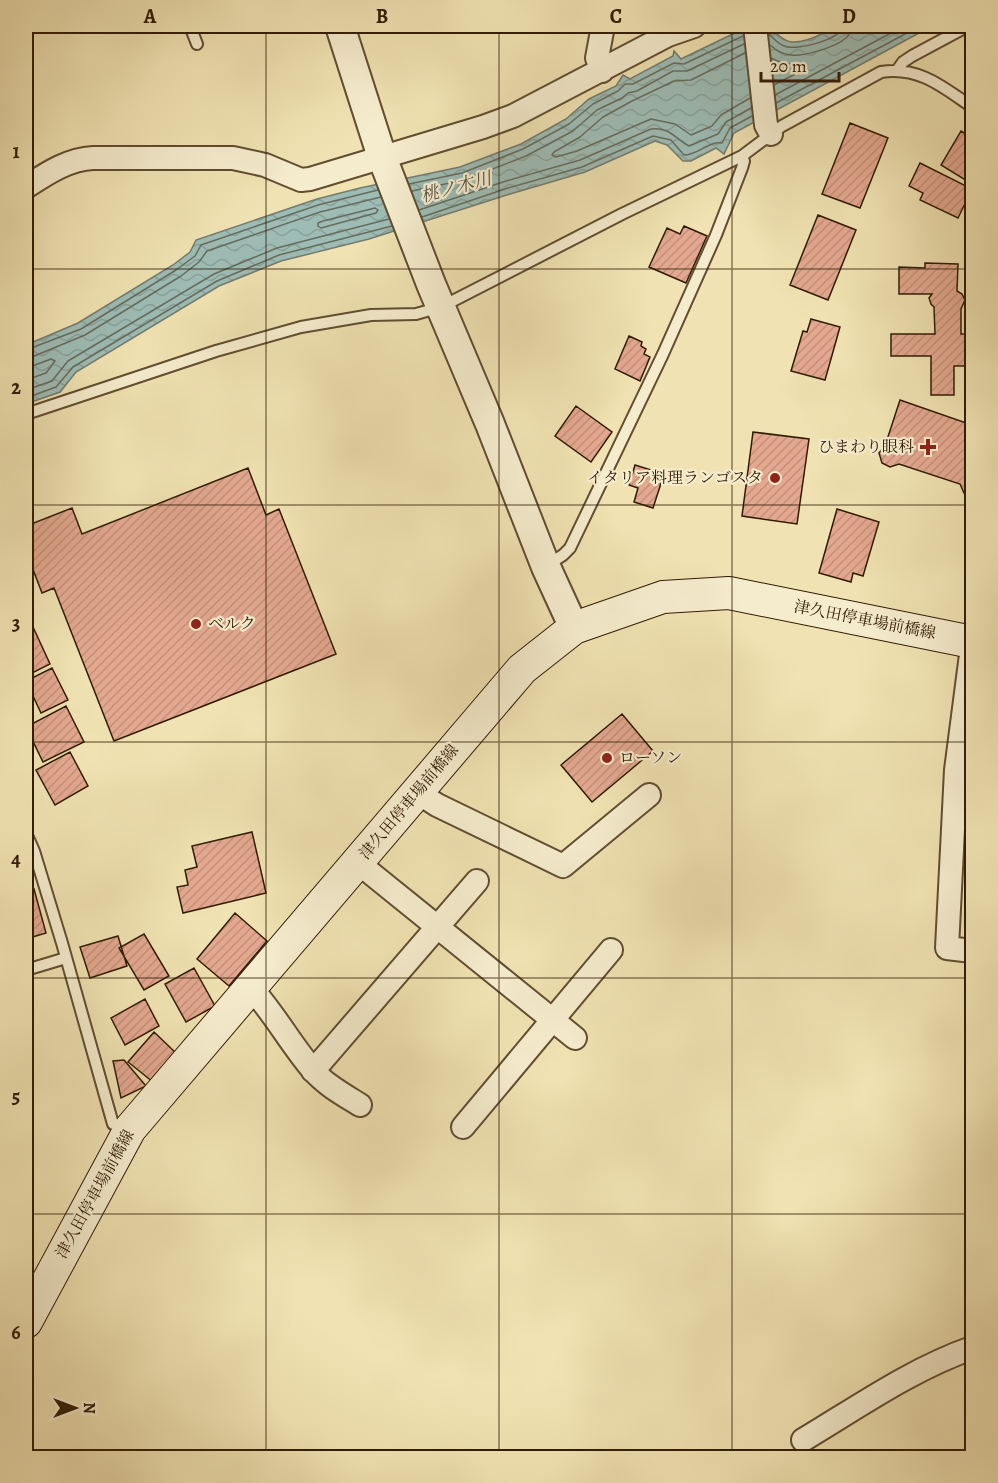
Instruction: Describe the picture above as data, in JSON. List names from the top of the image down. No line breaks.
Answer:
{"streets":{"main road":["津久田停車場前橋線"]},"water":["桃ノ木川"],"places":{"health":["ひまわり眼科"],"other":["イタリア料理ランゴスタ","ベルク","ローソン"]},"scale_bar":"20 m","north":"right","grid":{"columns":["A","B","C","D"],"rows":["1","2","3","4","5","6"]}}
